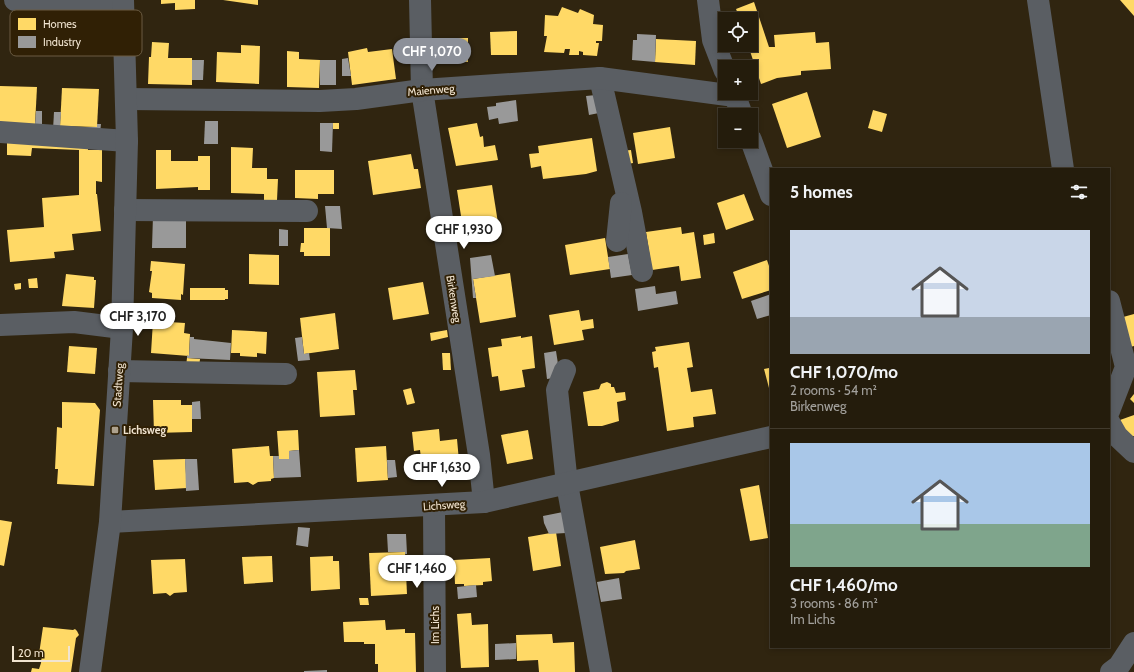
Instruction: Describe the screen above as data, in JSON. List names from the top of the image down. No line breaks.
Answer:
{"streets":{"street":["Maienweg","Birkenweg","Stadtweg","Lichsweg","Im Lichs"]},"crossings":[["Maienweg","Birkenweg"],["Maienweg","Stadtweg"],["Birkenweg","Lichsweg"],["Stadtweg","Lichsweg"],["Lichsweg","Im Lichs"]],"places":{"transit":["Lichsweg"]},"legend":["Homes","Industry"],"scale_bar":"20 m","page":{"map_buttons":["+","−"],"price":["CHF 1,070","CHF 1,930","CHF 3,170","CHF 1,630","CHF 1,460"],"heading":"5 homes","list":[{"name":"CHF 1,070/mo","note":"2 rooms · 54 m² · Birkenweg"},{"name":"CHF 1,460/mo","note":"3 rooms · 86 m² · Im Lichs"}],"scale":"20 m"}}
